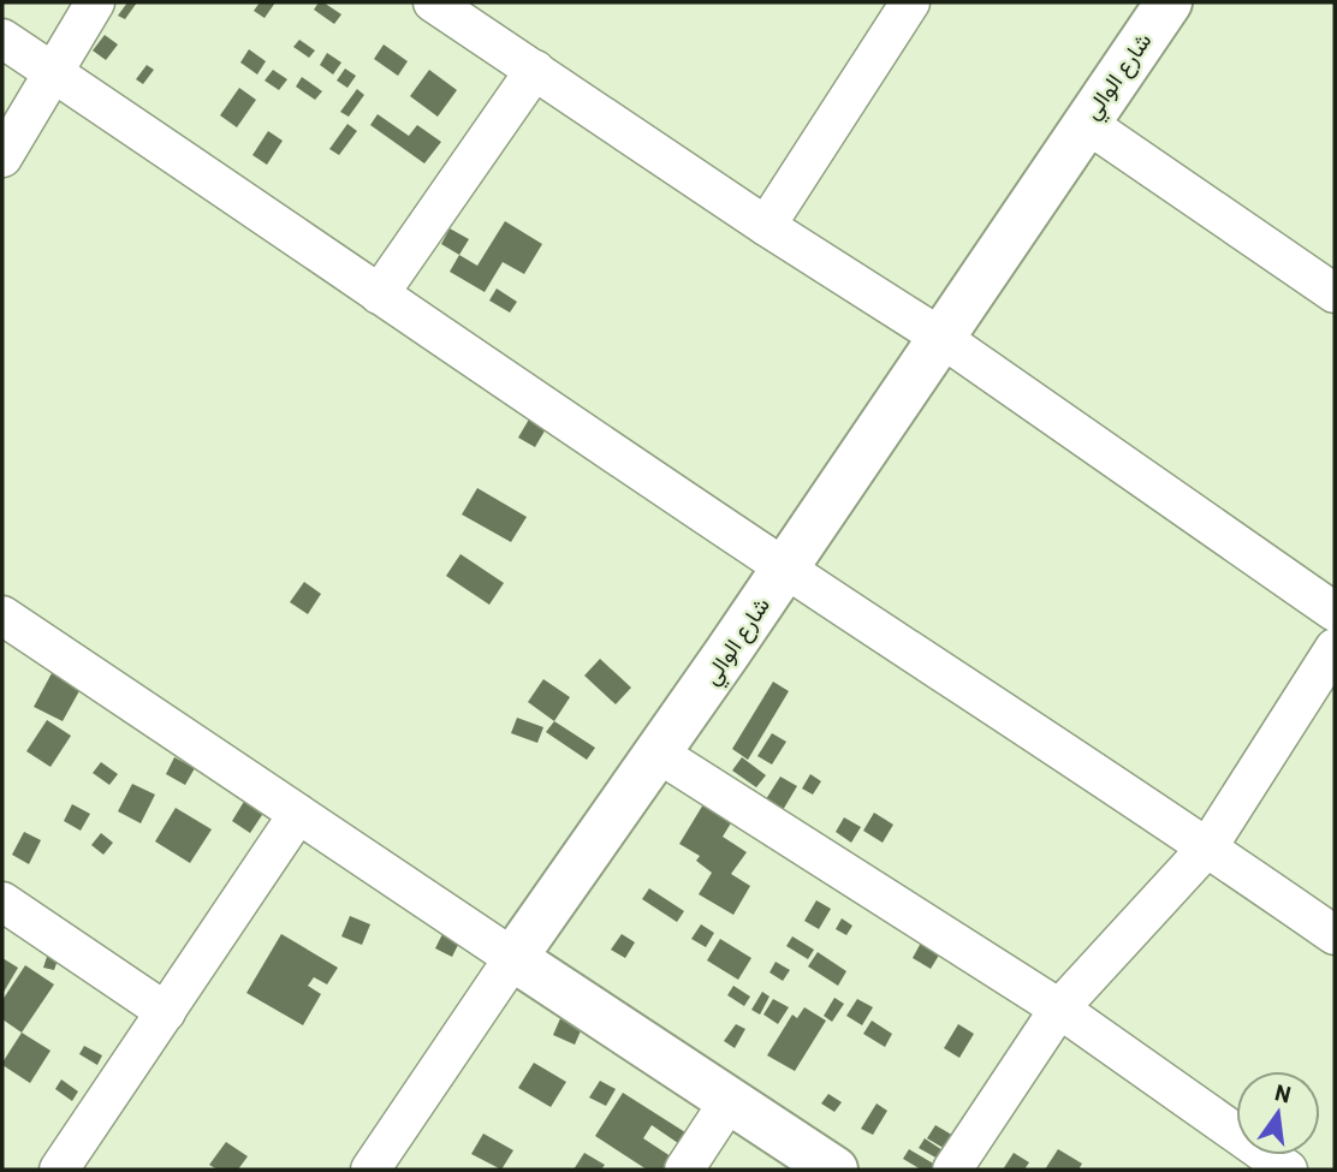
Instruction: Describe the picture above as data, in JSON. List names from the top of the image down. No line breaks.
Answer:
{"streets":{"main road":["شارع الوالي"]},"north":"top"}
